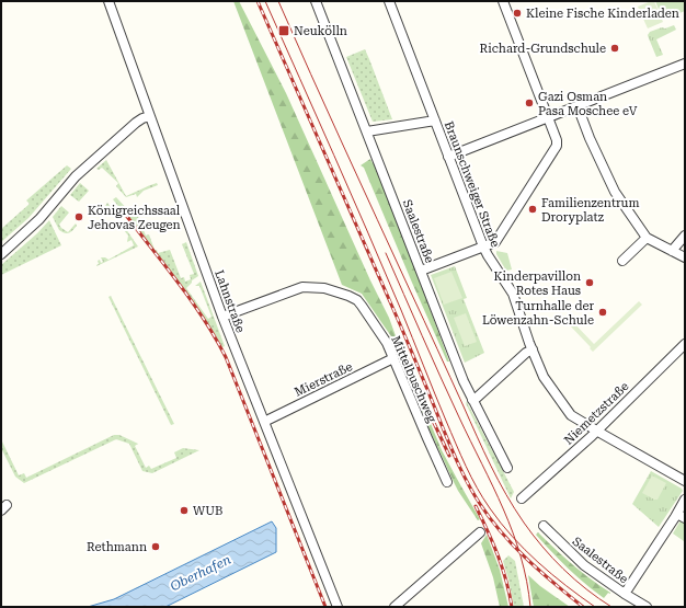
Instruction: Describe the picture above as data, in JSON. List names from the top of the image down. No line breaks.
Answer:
{"streets":{"street":["Braunschweiger Straße","Saalestraße","Lahnstraße","Mierstraße","Mittelbuschweg","Niemetzstraße"]},"crossings":[["Braunschweiger Straße","Niemetzstraße"],["Lahnstraße","Mierstraße"],["Lahnstraße","Mittelbuschweg"],["Mierstraße","Mittelbuschweg"]],"water":["Oberhafen"],"places":{"other":["Kleine Fische Kinderladen","Richard-Grundschule","Gazi Osman Pasa Moschee eV","Familienzentrum Droryplatz","Königreichssaal Jehovas Zeugen","Kinderpavillon Rotes Haus","Turnhalle der Löwenzahn-Schule","WUB","Rethmann"],"transit":["Neukölln"]}}
